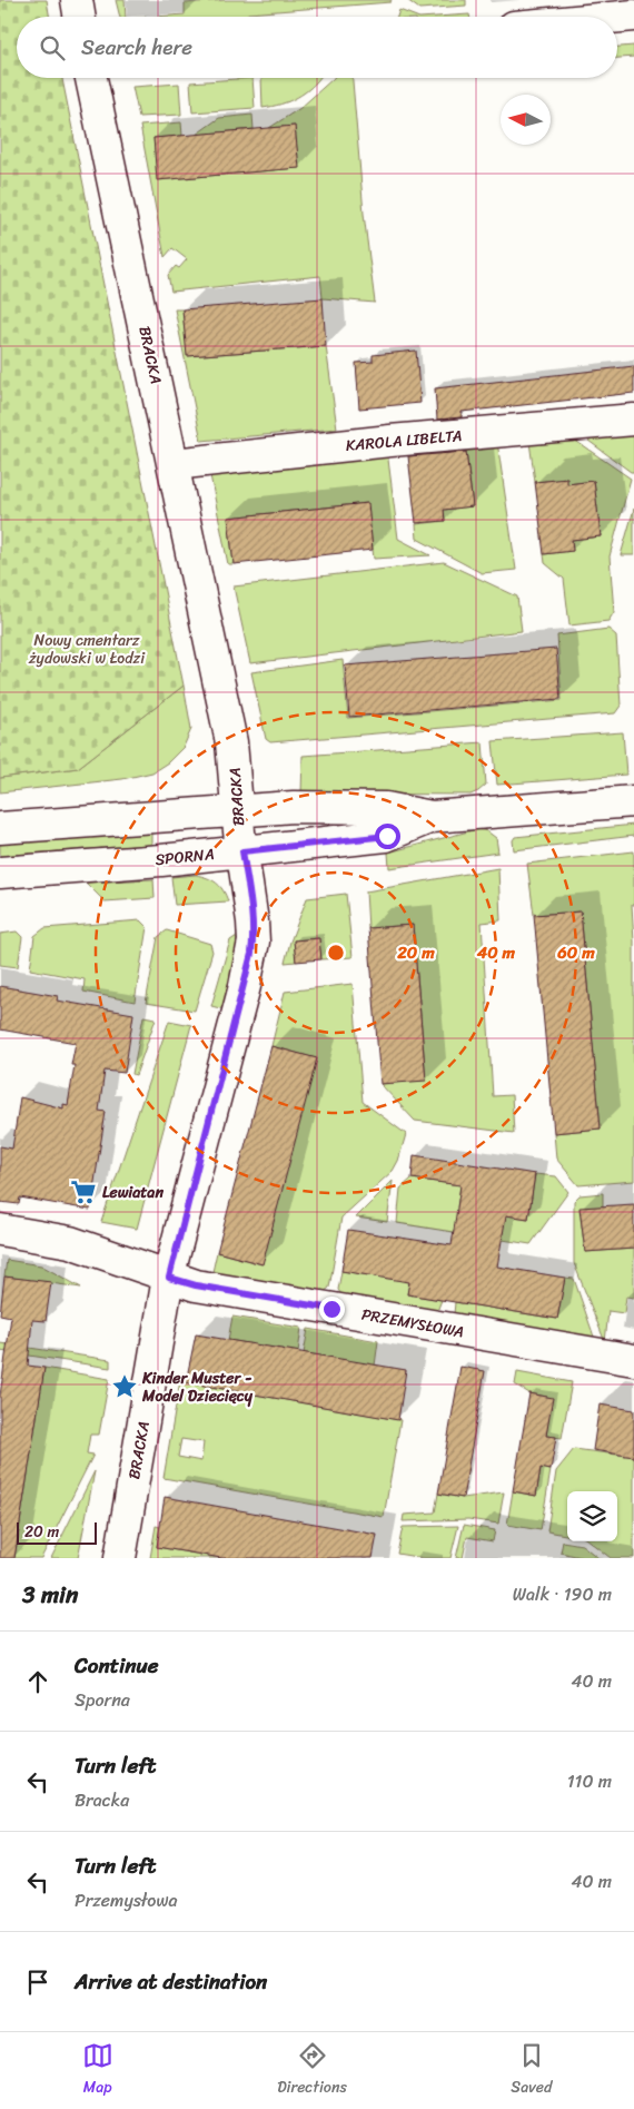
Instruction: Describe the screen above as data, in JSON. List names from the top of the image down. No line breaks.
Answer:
{"streets":{"street":["BRACKA","KAROLA LIBELTA","SPORNA","PRZEMYSŁOWA"]},"crossings":[["BRACKA","KAROLA LIBELTA"],["BRACKA","SPORNA"],["BRACKA","PRZEMYSŁOWA"]],"parks":["Nowy cmentarz żydowski w Łodzi"],"places":{"supermarket":["Lewiatan"],"place":["Kinder Muster - Model Dziecięcy"]},"scale_bar":"20 m","north":"left","page":{"search":"Search here","scale":"20 m","heading":["3 min","Walk · 190 m"],"list":[["Continue","Sporna","40 m"],["Turn left","Bracka","110 m"],["Turn left","Przemysłowa","40 m"],"Arrive at destination"],"nav":["Map","Directions","Saved"]},"rings":["20 m","40 m","60 m"]}
